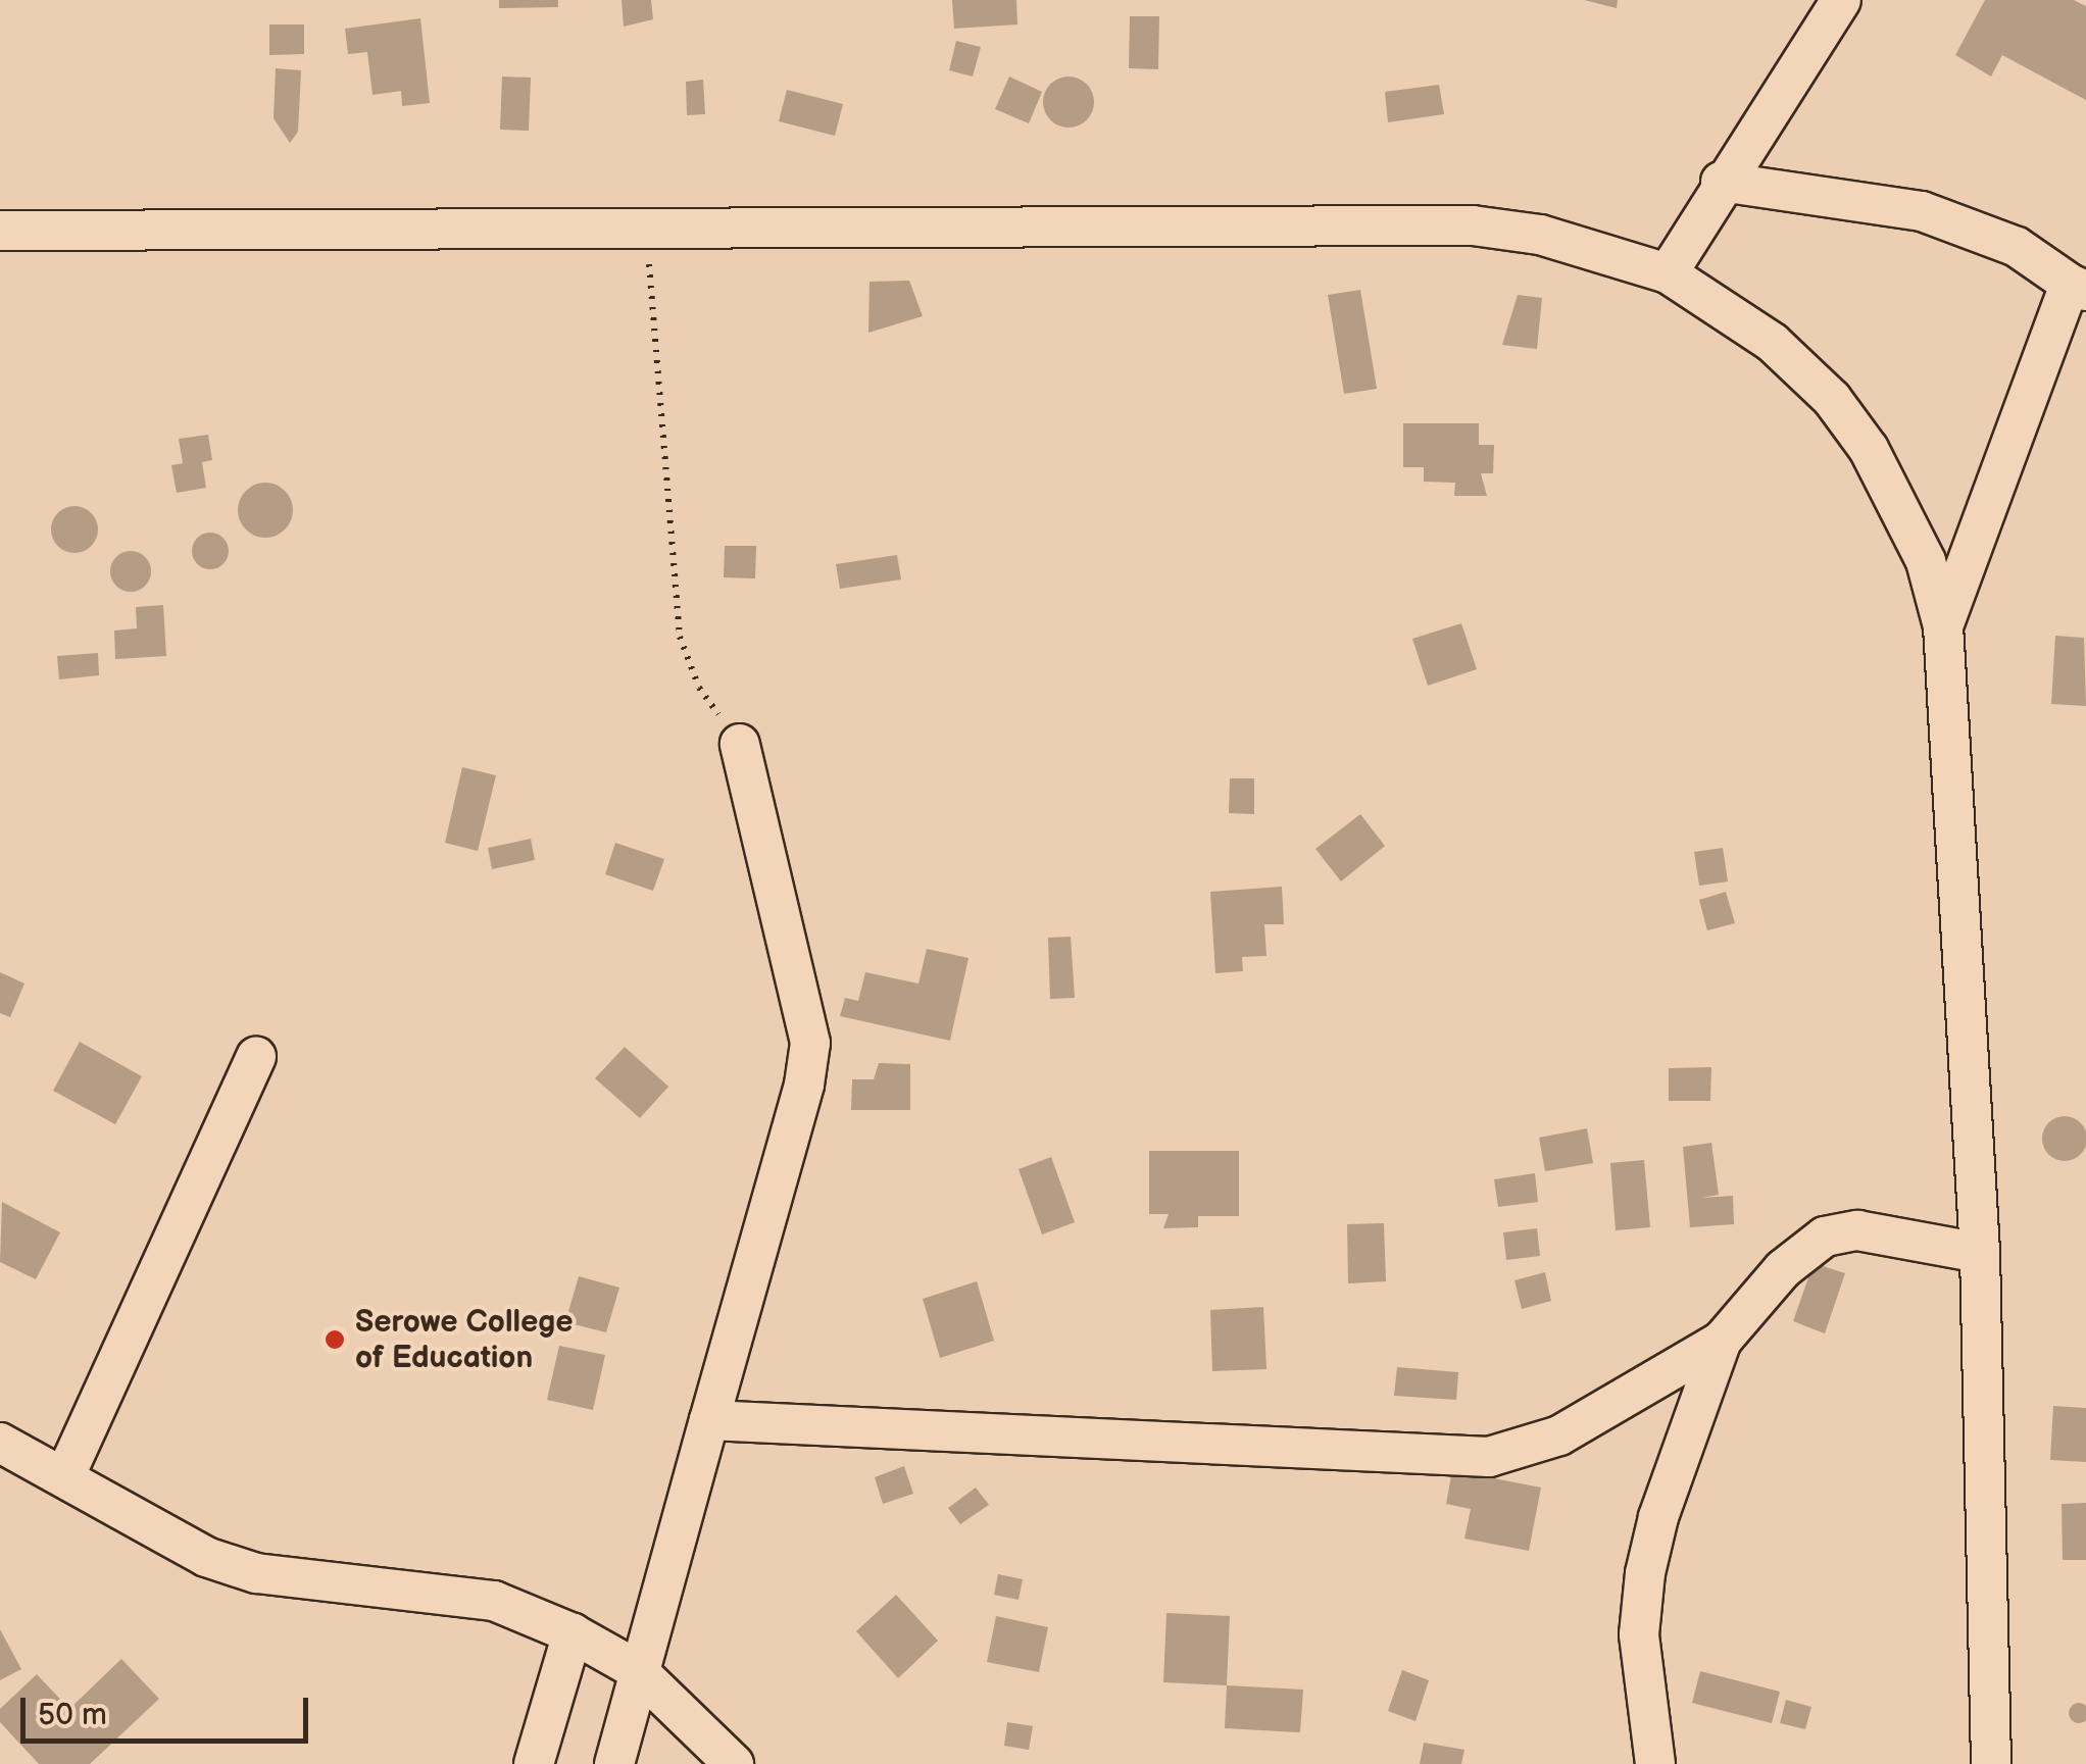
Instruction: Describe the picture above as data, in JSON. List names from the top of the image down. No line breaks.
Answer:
{"places":["Serowe College of Education"],"scale_bar":"50 m"}
